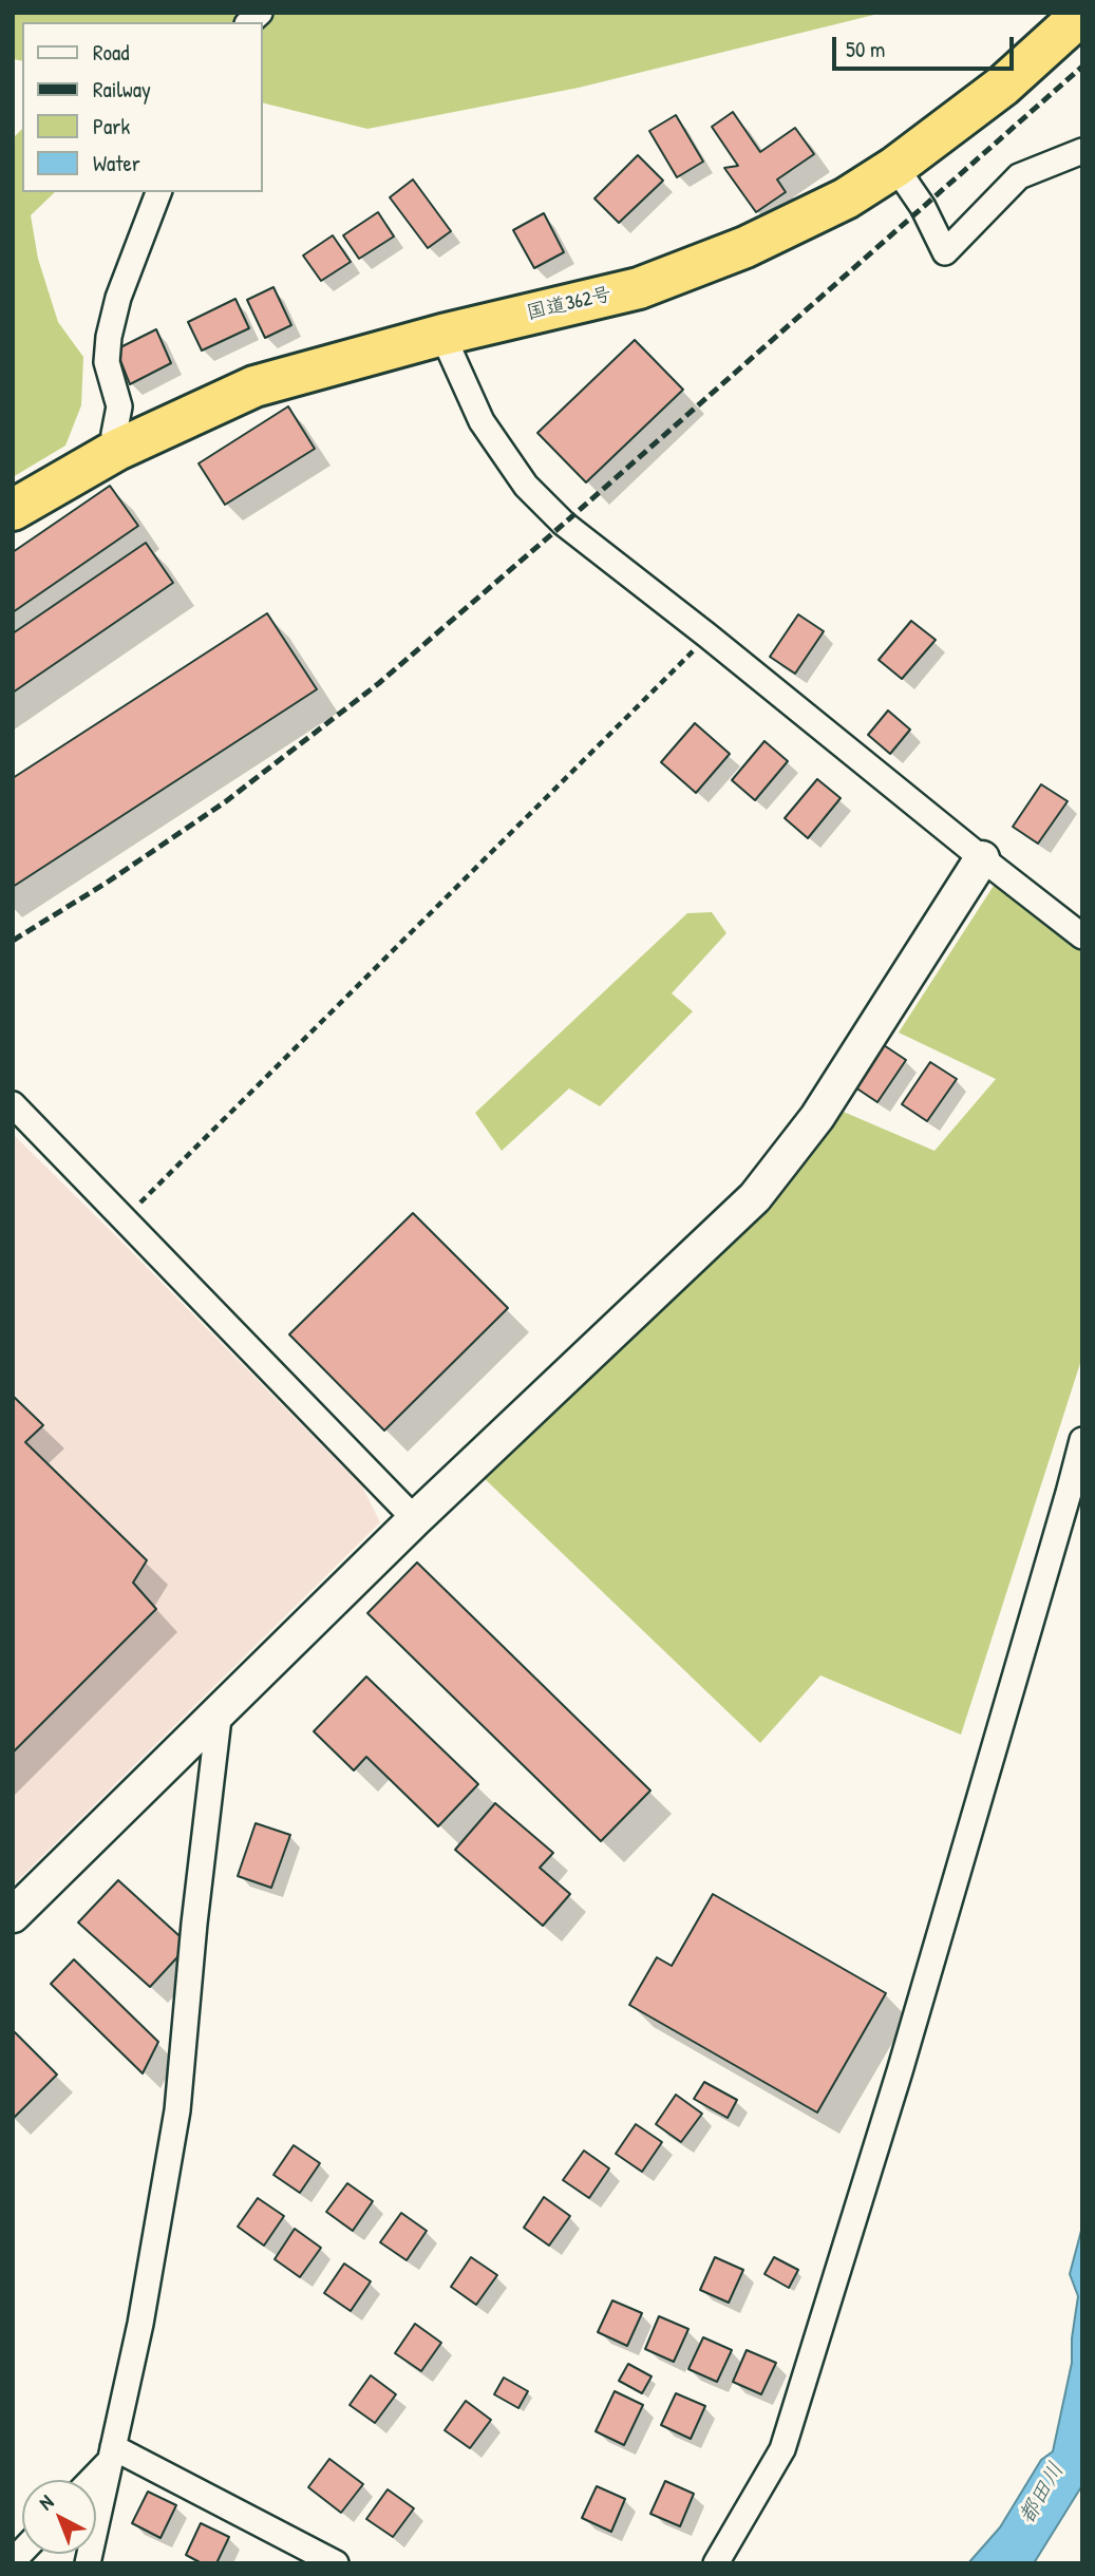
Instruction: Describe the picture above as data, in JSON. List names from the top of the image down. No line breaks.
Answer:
{"streets":{"highway":["国道362号"]},"water":["都田川"],"legend":["Road","Railway","Park","Water"],"scale_bar":"50 m","north":"top left"}
